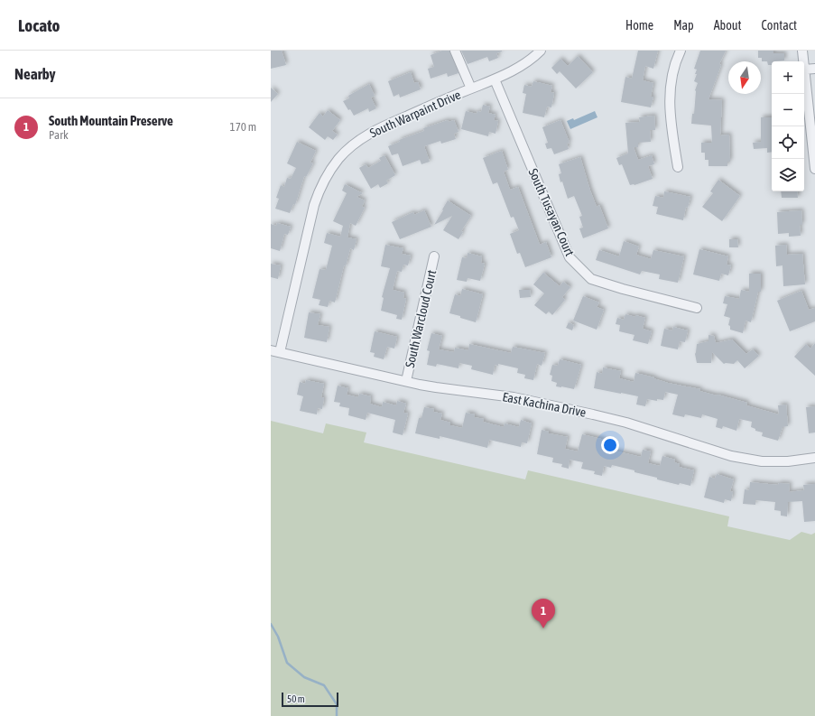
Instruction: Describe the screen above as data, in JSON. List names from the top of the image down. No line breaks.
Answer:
{"streets":{"street":["South Warpaint Drive","South Tusayan Court","South Warcloud Court","East Kachina Drive"]},"crossings":[["South Warpaint Drive","South Tusayan Court"],["South Warpaint Drive","East Kachina Drive"],["South Warcloud Court","East Kachina Drive"]],"scale_bar":"50 m","north":"bottom","page":{"header":"Locato","nav":["Home","Map","About","Contact"],"heading":"Nearby","map_buttons":["+","−"],"list":[{"mark":"1","name":"South Mountain Preserve","note":"Park","value":"170 m"}],"pins":"1","scale":"50 m"}}
